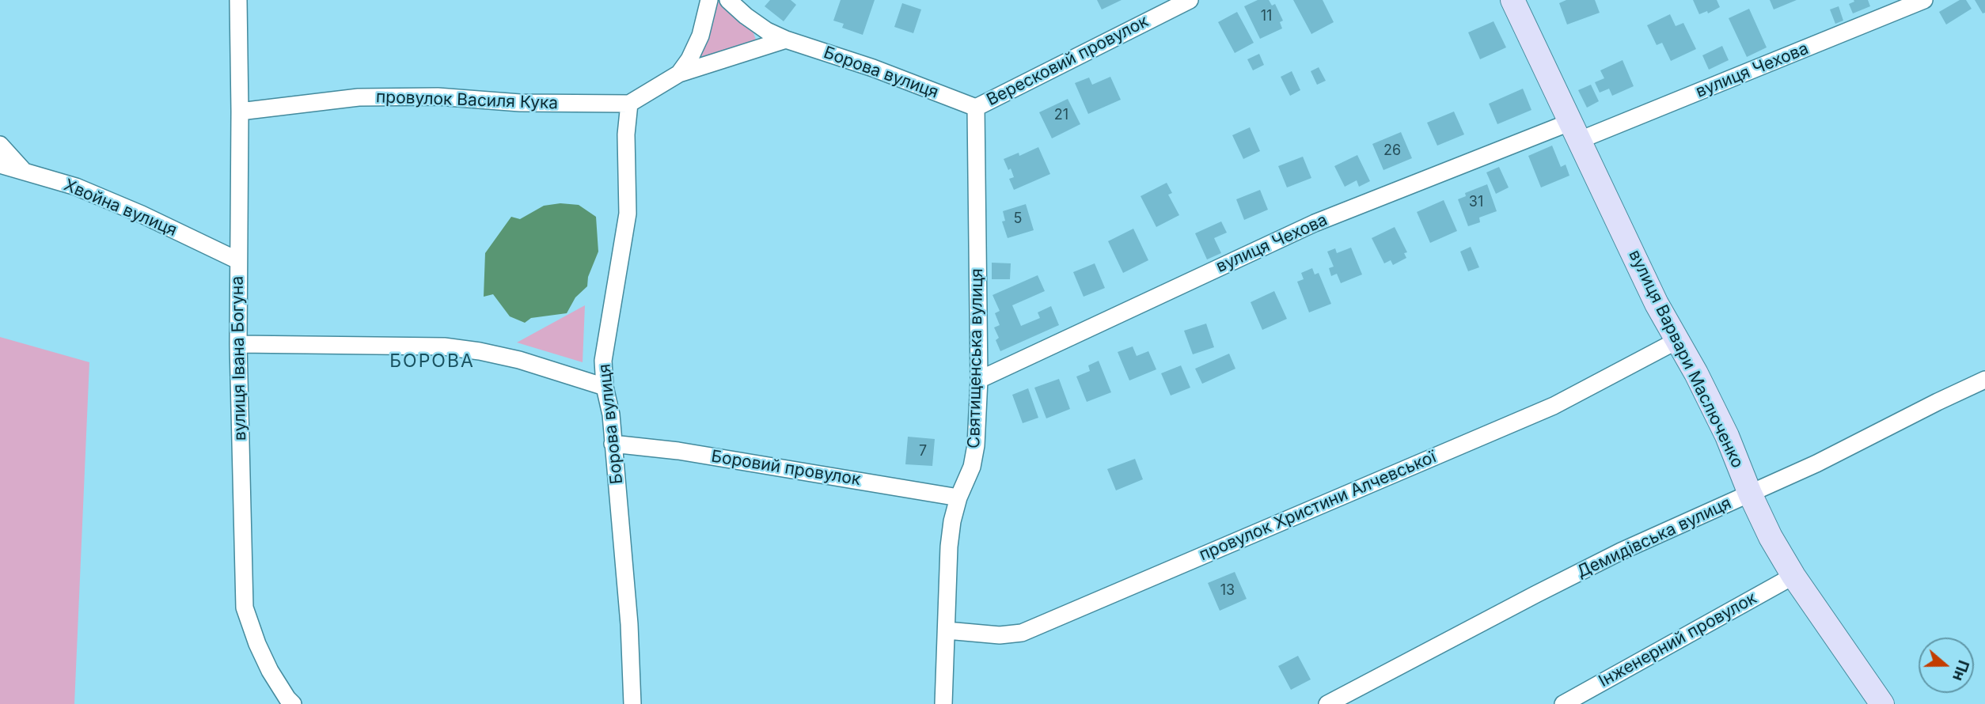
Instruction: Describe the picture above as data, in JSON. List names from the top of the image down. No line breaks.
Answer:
{"streets":{"street":["Вересковий провулок","вулиця Чехова","Борова вулиця","провулок Василя Кука","Хвойна вулиця","вулиця Івана Богуна","Святищенська вулиця","вулиця Варвари Маслюченко","Боровий провулок","провулок Христини Алчевської","Демидівська вулиця","Інженерний провулок"]},"crossings":[["Вересковий провулок","Борова вулиця"],["Вересковий провулок","Святищенська вулиця"],["вулиця Чехова","Святищенська вулиця"],["вулиця Чехова","вулиця Варвари Маслюченко"],["Борова вулиця","провулок Василя Кука"],["Борова вулиця","Святищенська вулиця"],["Борова вулиця","Боровий провулок"],["провулок Василя Кука","вулиця Івана Богуна"],["Хвойна вулиця","вулиця Івана Богуна"],["Святищенська вулиця","Боровий провулок"],["Святищенська вулиця","провулок Христини Алчевської"],["вулиця Варвари Маслюченко","провулок Христини Алчевської"],["вулиця Варвари Маслюченко","Демидівська вулиця"],["вулиця Варвари Маслюченко","Інженерний провулок"]],"districts":["БОРОВА"],"house_numbers":["11","21","26","31","5","7","13"],"north":"right"}
